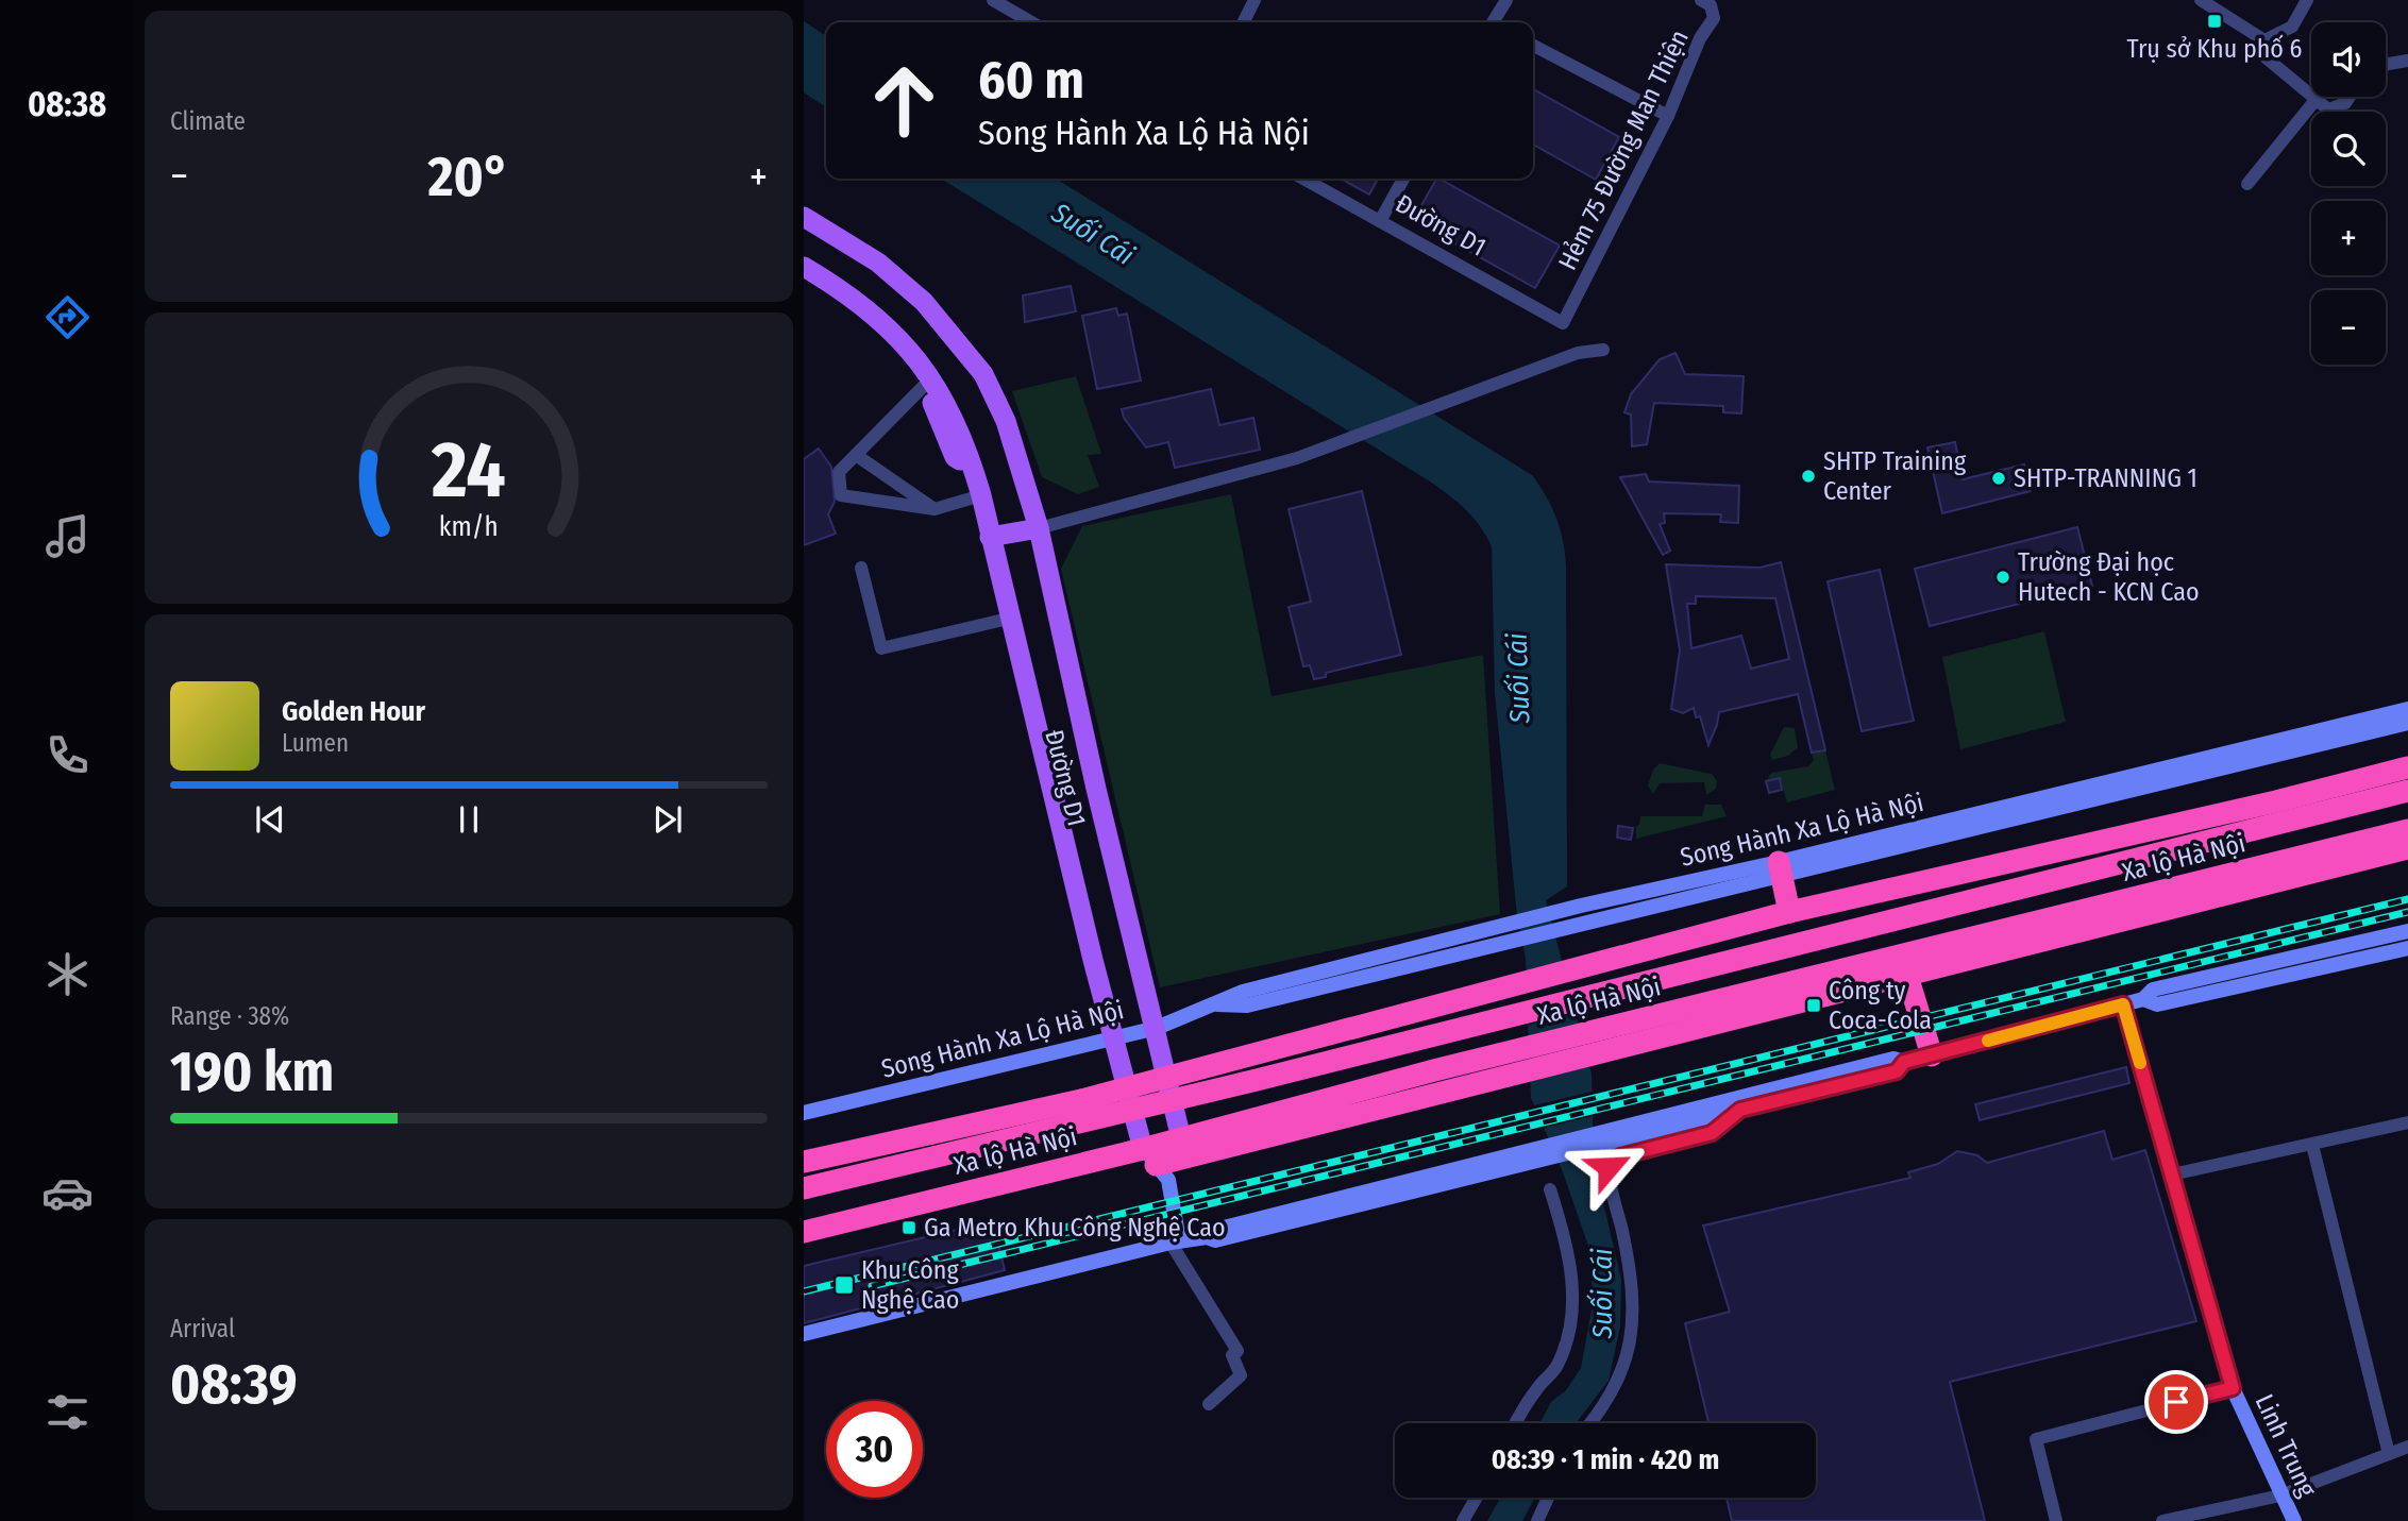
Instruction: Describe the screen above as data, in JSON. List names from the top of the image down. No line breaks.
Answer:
{"streets":{"highway":["Xa lộ Hà Nội"],"main road":["Đường D1","Song Hành Xa Lộ Hà Nội","Linh Trung"],"street":["Hẻm 75 Đường Man Thiện"]},"crossings":[["Hẻm 75 Đường Man Thiện","Đường D1"],["Đường D1","Song Hành Xa Lộ Hà Nội"],["Đường D1","Xa lộ Hà Nội"]],"water":["Suối Cái"],"places":{"transit":["Trụ sở Khu phố 6","Công ty Coca-Cola","Ga Metro Khu Công Nghệ Cao","Khu Công Nghệ Cao"],"other":["SHTP Training Center","SHTP-TRANNING 1","Trường Đại học Hutech - KCN Cao"]},"page":{"tabs":"08:38","tile":["Climate",["Range · 38%","190 km"],["Arrival","08:39"]],"map_buttons":["+","−"],"turn":["60 m","Song Hành Xa Lộ Hà Nội"],"heat":["−","20°","+"],"song":["Golden Hour","Lumen"],"limit":"30","trip":"08:39 · 1 min · 420 m","gauge":["24","km/h"]}}
